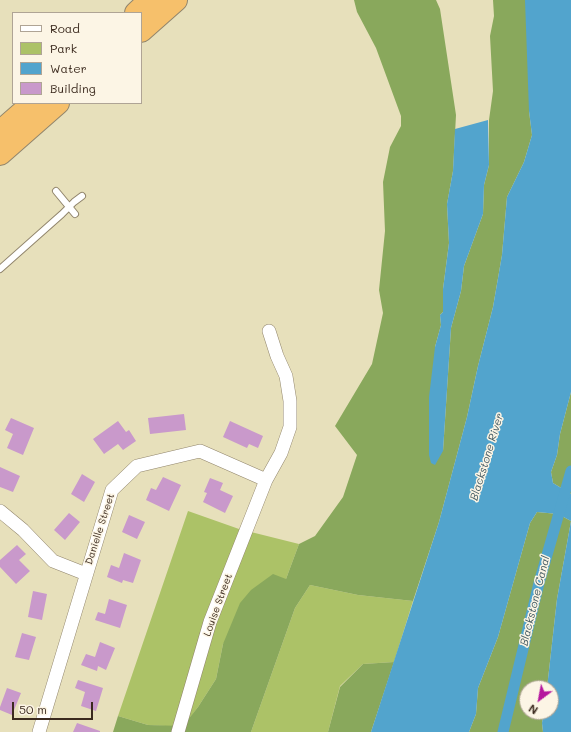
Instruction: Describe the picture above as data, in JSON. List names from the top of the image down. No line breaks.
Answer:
{"streets":{"street":["Danielle Street","Louise Street"]},"crossings":[["Danielle Street","Louise Street"]],"water":["Blackstone River","Blackstone Canal"],"legend":["Road","Park","Water","Building"],"scale_bar":"50 m","north":"bottom left"}
